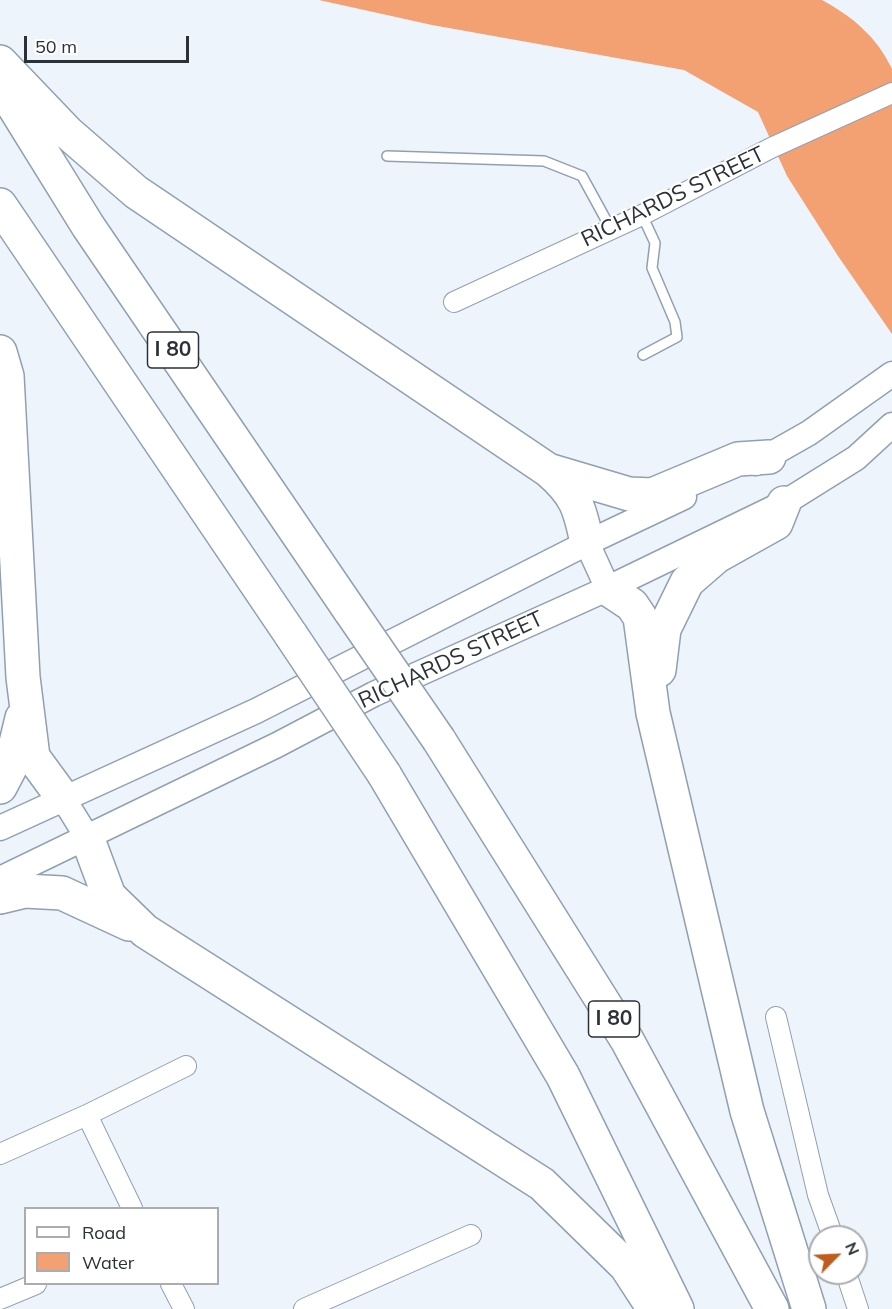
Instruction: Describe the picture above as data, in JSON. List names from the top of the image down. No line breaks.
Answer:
{"streets":{"highway":["I 80"],"street":["RICHARDS STREET"]},"legend":["Road","Water"],"scale_bar":"50 m","north":"top right"}
